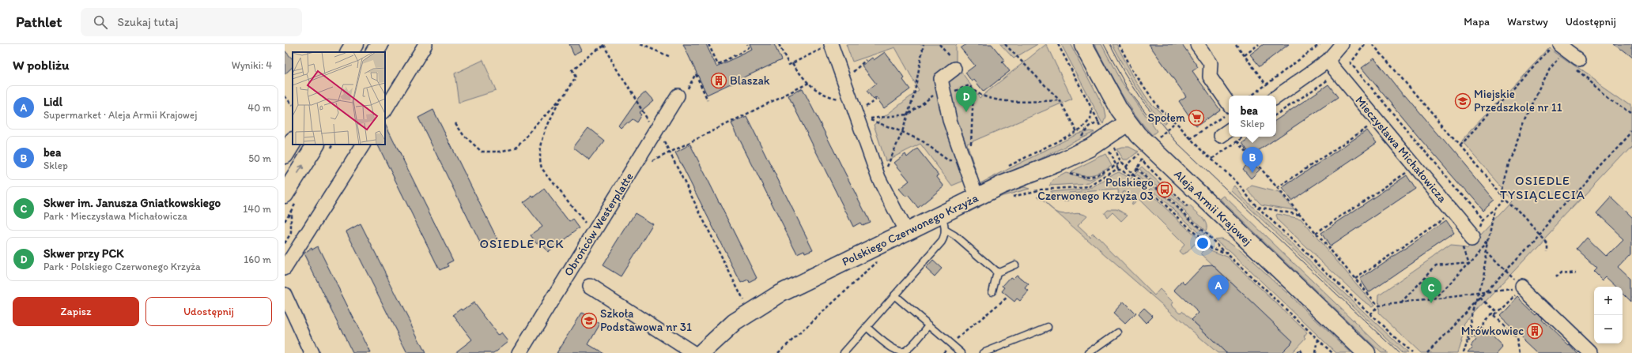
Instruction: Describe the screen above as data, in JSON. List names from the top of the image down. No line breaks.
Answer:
{"streets":{"main road":["Aleja Armii Krajowej","Polskiego Czerwonego Krzyża"],"street":["Mieczysława Michałowicza","Obrońców Westerplatte"]},"crossings":[["Aleja Armii Krajowej","Polskiego Czerwonego Krzyża"]],"districts":["OSIEDLE TYSIĄCLECIA","OSIEDLE PCK"],"places":{"building":["Blaszak","Mrówkowiec"],"school or university":["Miejskie Przedszkole nr 11","Szkoła Podstawowa nr 31"],"supermarket":["Społem"],"bus stop":["Polskiego Czerwonego Krzyża 03"]},"page":{"header":"Pathlet","search":"Szukaj tutaj","nav":["Mapa","Warstwy","Udostępnij"],"heading":["W pobliżu","Wyniki: 4"],"list":[{"mark":"A","name":"Lidl","note":"Supermarket · Aleja Armii Krajowej","value":"40 m"},{"mark":"B","name":"bea","note":"Sklep","value":"50 m"},{"mark":"C","name":"Skwer im. Janusza Gniatkowskiego","note":"Park · Mieczysława Michałowicza","value":"140 m"},{"mark":"D","name":"Skwer przy PCK","note":"Park · Polskiego Czerwonego Krzyża","value":"160 m"}],"pins":["D","B","A","C"],"popup":["bea","Sklep"],"map_buttons":["+","−"],"buttons":["Zapisz","Udostępnij"]}}
